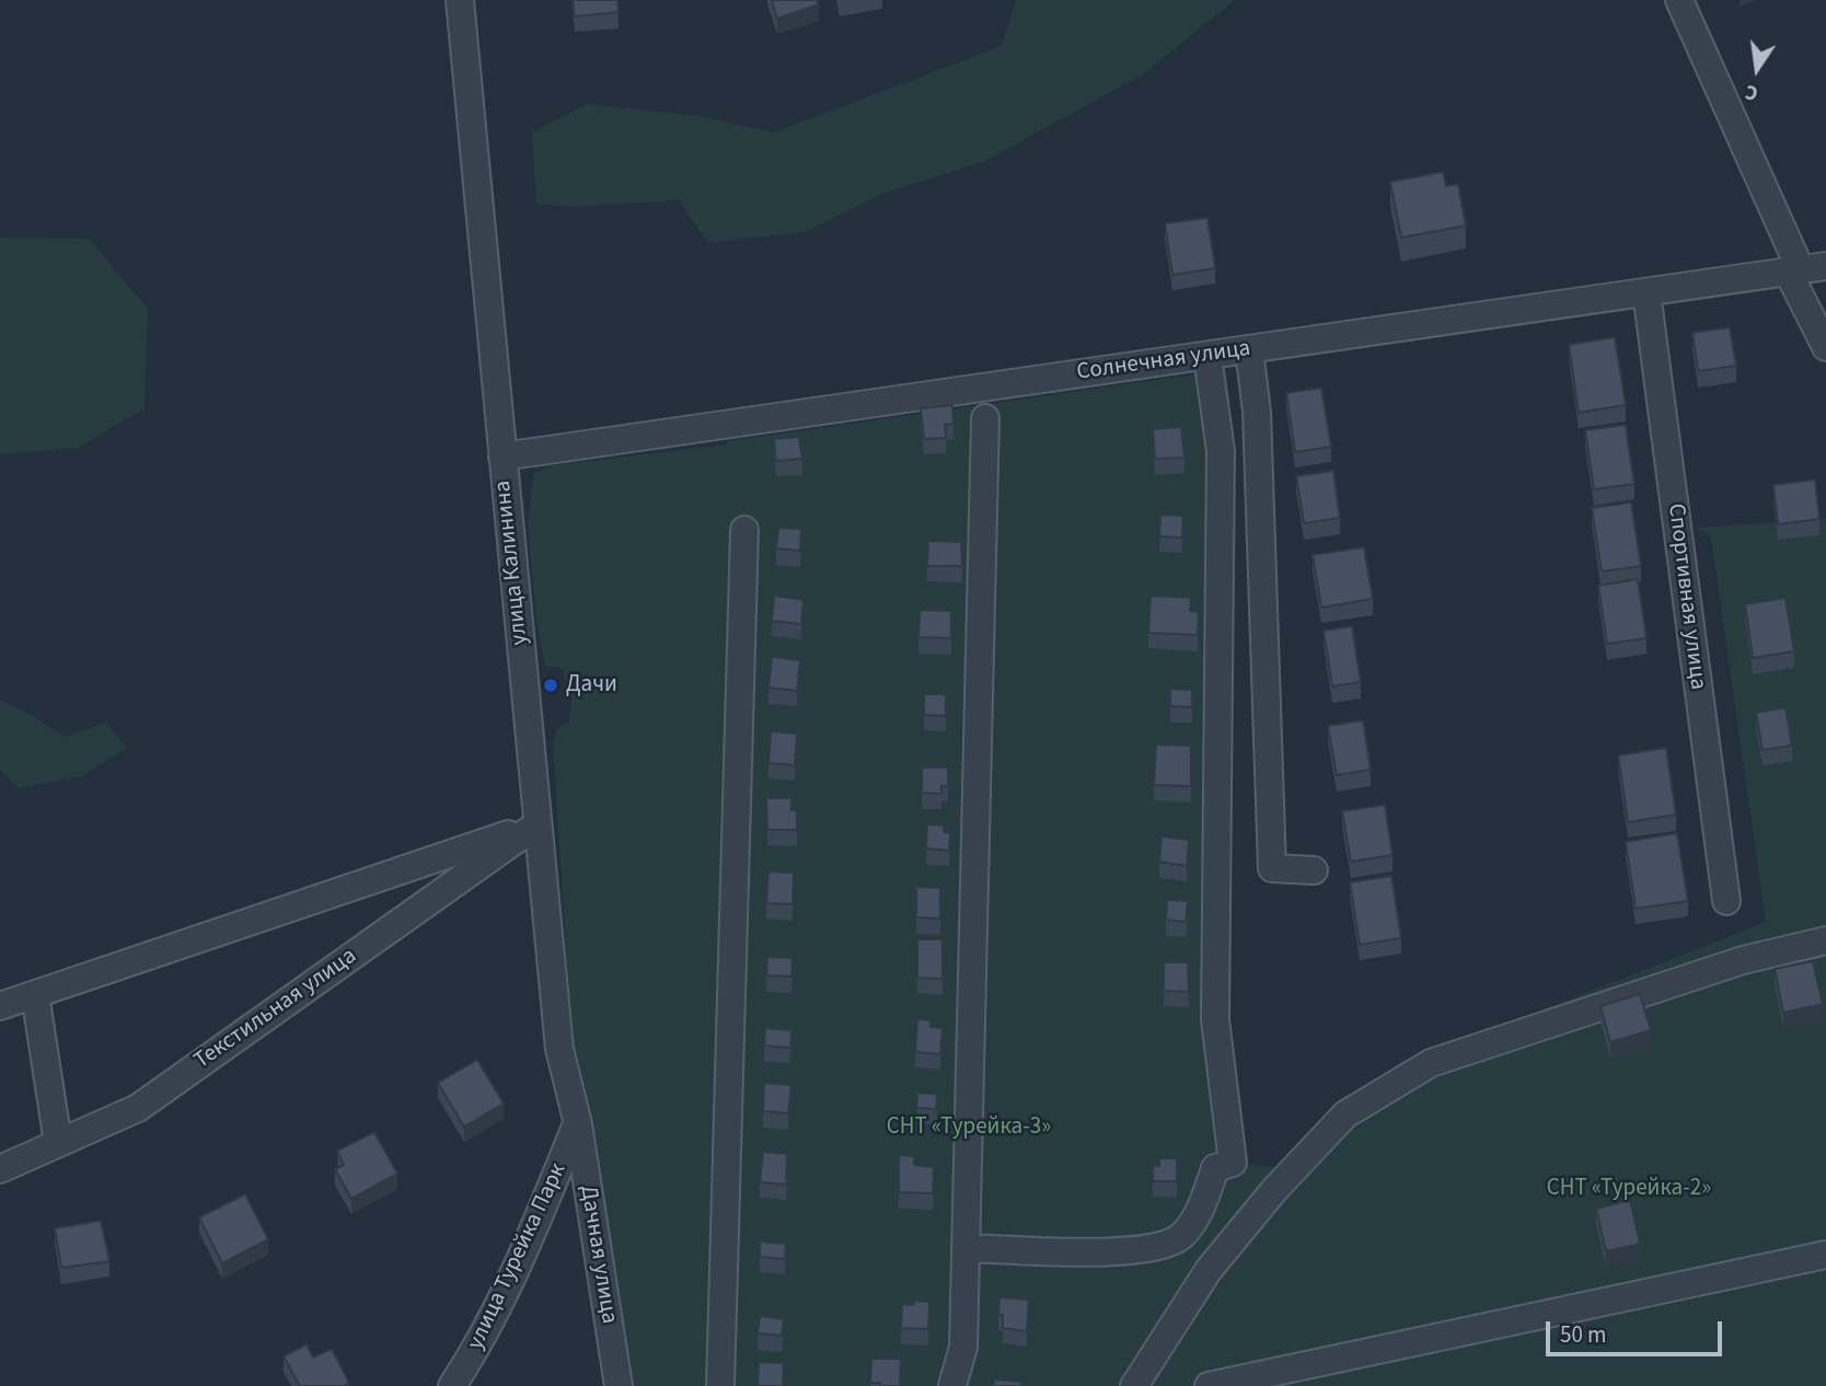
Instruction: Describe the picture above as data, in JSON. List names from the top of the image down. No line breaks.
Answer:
{"streets":{"street":["Солнечная улица","улица Калинина","Спортивная улица","Текстильная улица","Дачная улица","улица Турейка Парк"]},"crossings":[["Солнечная улица","улица Калинина"],["Солнечная улица","Спортивная улица"],["улица Калинина","Текстильная улица"],["улица Калинина","Дачная улица"],["улица Калинина","улица Турейка Парк"],["Дачная улица","улица Турейка Парк"]],"parks":["СНТ «Турейка-3»","СНТ «Турейка-2»"],"places":["Дачи"],"scale_bar":"50 m","north":"bottom"}
